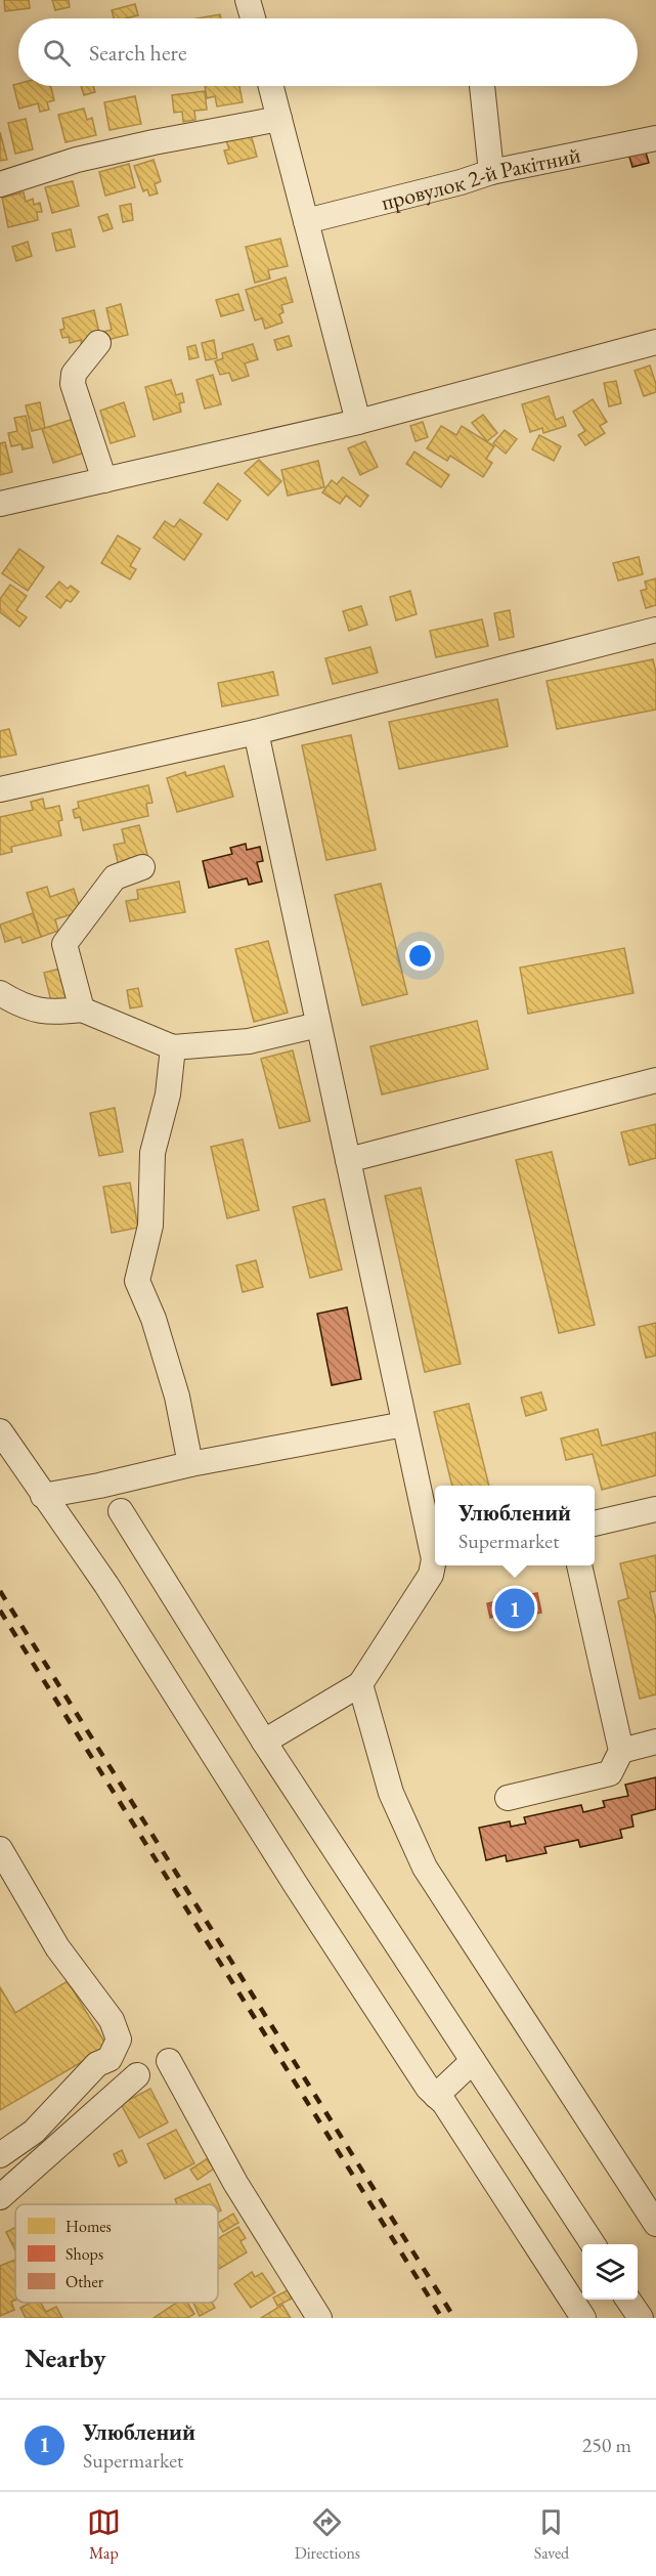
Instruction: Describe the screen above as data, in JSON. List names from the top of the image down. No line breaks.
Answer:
{"streets":{"street":["провулок 2-й Ракітний"]},"legend":["Homes","Shops","Other"],"page":{"search":"Search here","popup":["Улюблений","Supermarket"],"pins":"1","heading":"Nearby","list":[{"mark":"1","name":"Улюблений","note":"Supermarket","value":"250 m"}],"nav":["Map","Directions","Saved"]}}
